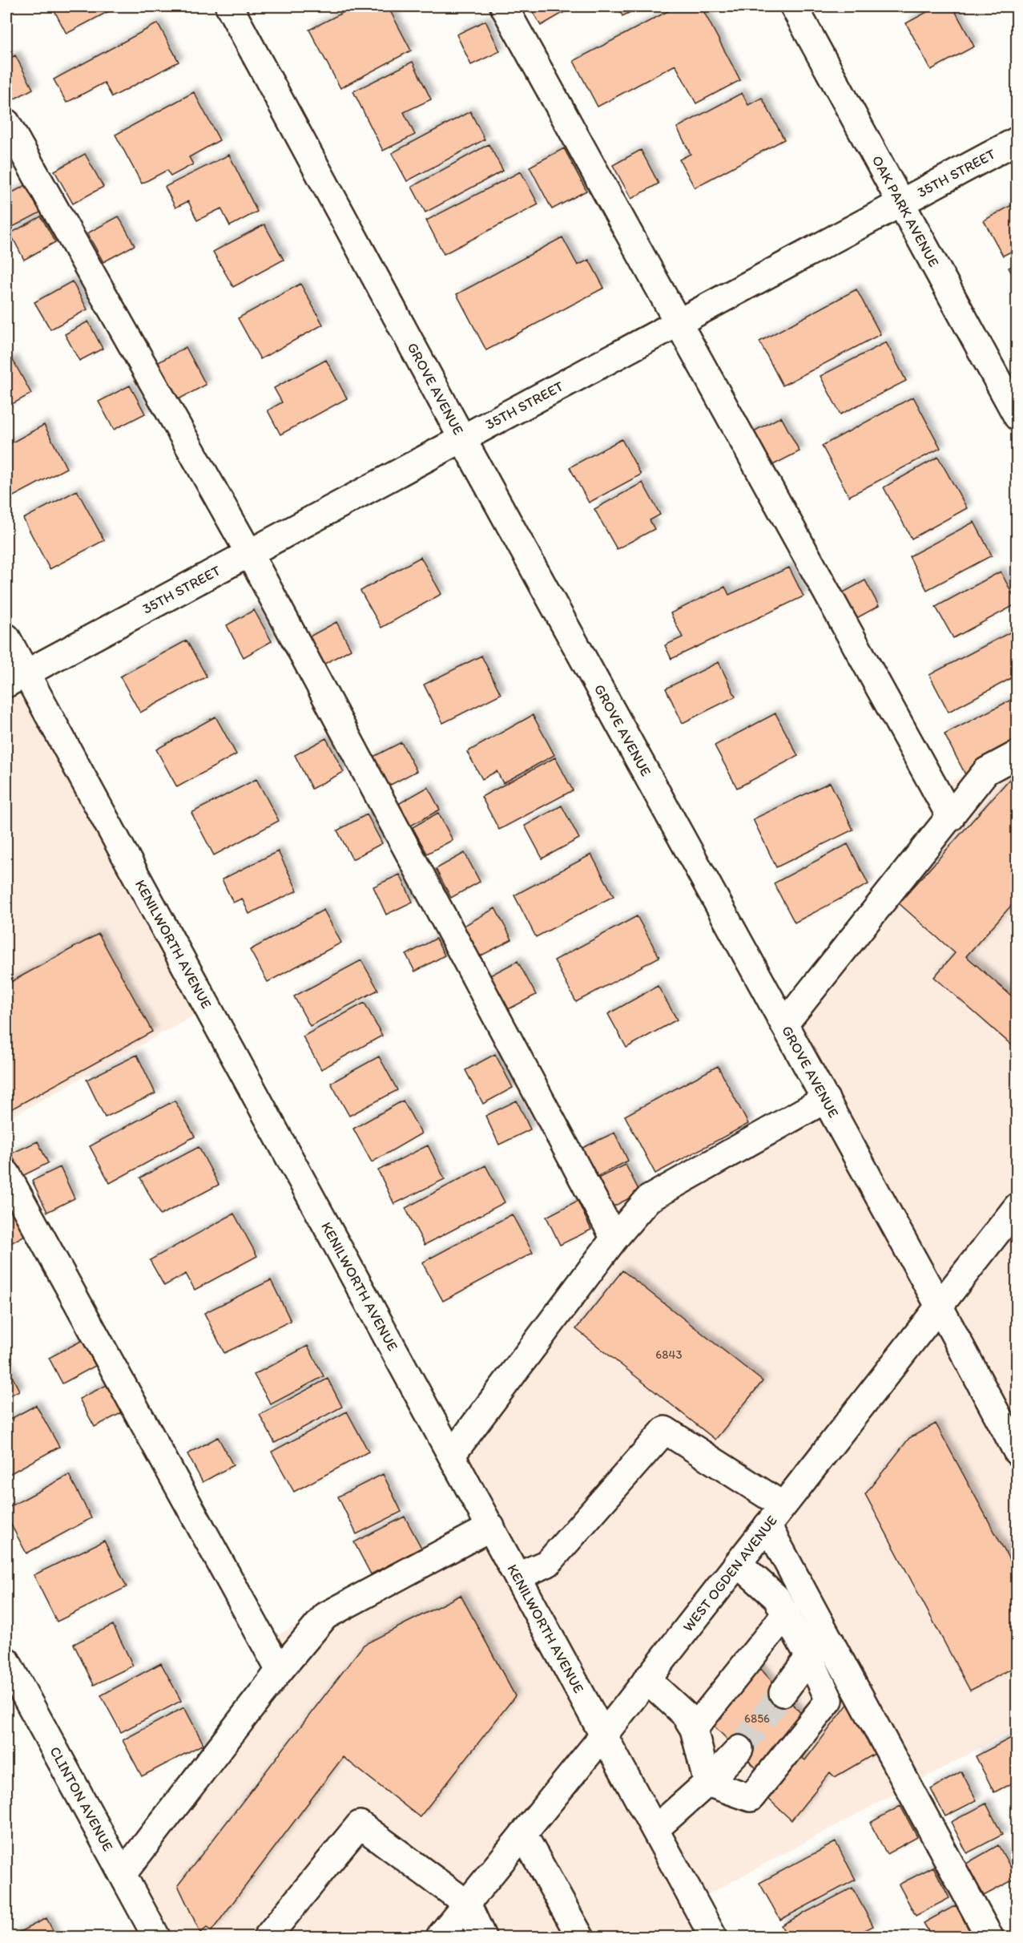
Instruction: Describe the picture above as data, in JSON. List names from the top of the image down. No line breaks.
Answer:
{"streets":{"street":["35TH STREET","OAK PARK AVENUE","GROVE AVENUE","KENILWORTH AVENUE","WEST OGDEN AVENUE","CLINTON AVENUE"]},"crossings":[["35TH STREET","OAK PARK AVENUE"],["35TH STREET","GROVE AVENUE"],["35TH STREET","KENILWORTH AVENUE"],["GROVE AVENUE","WEST OGDEN AVENUE"],["KENILWORTH AVENUE","WEST OGDEN AVENUE"]],"house_numbers":["6843","6856"]}
